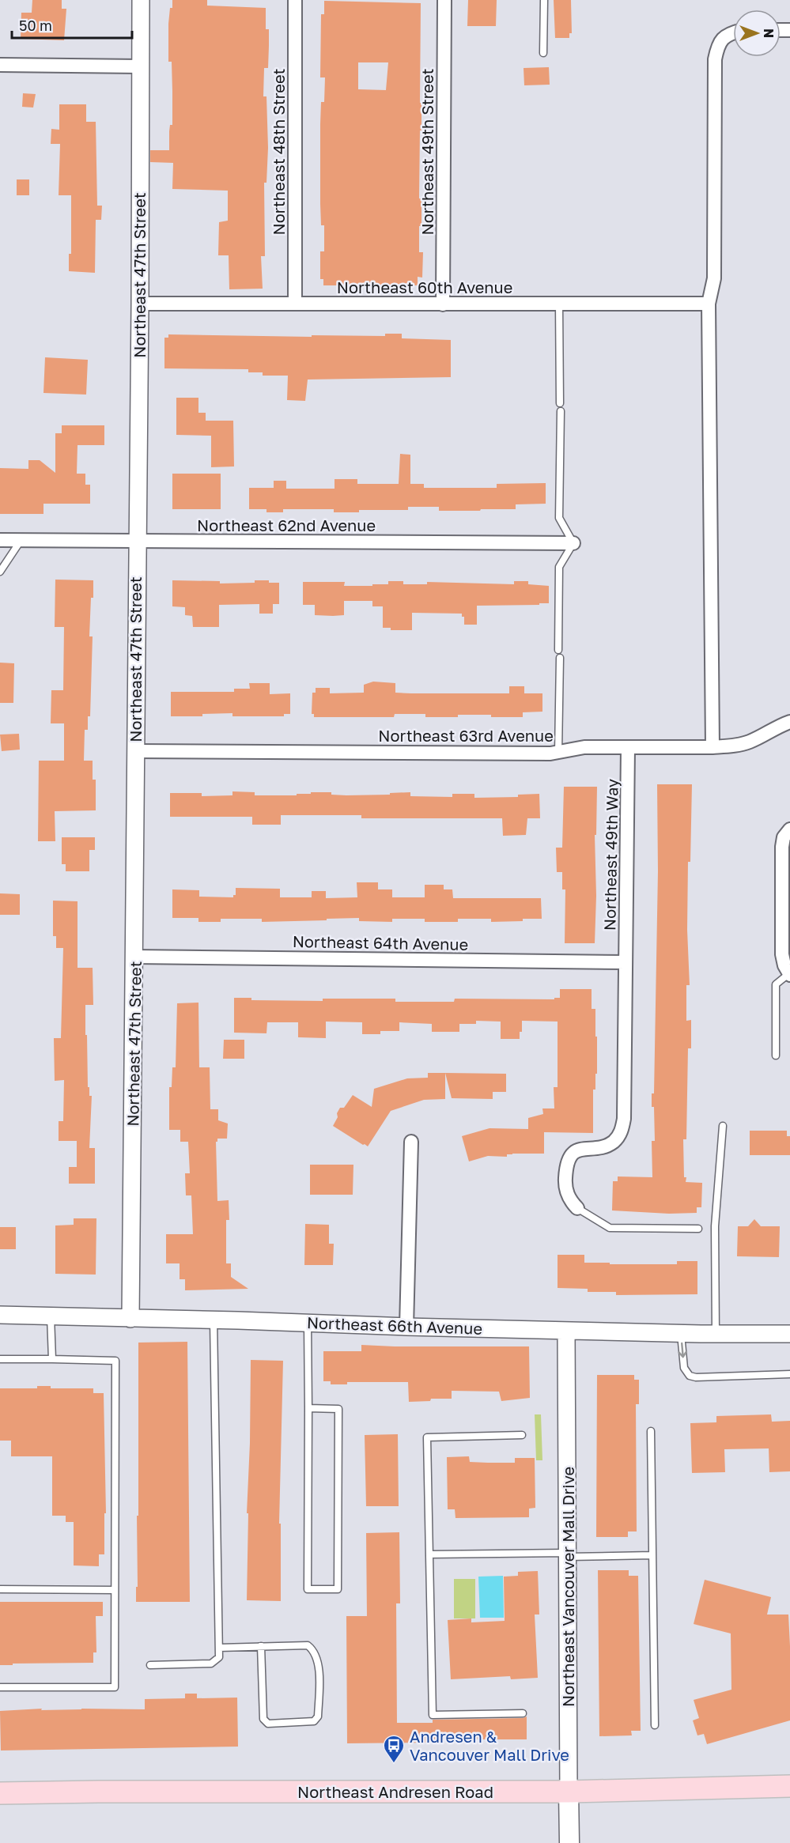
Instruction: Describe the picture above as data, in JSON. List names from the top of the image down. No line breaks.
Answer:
{"streets":{"main road":["Northeast Vancouver Mall Drive","Northeast Andresen Road"],"street":["Northeast 48th Street","Northeast 49th Street","Northeast 47th Street","Northeast 60th Avenue","Northeast 62nd Avenue","Northeast 63rd Avenue","Northeast 49th Way","Northeast 64th Avenue","Northeast 66th Avenue"]},"crossings":[["Northeast 48th Street","Northeast 60th Avenue"],["Northeast 49th Street","Northeast 60th Avenue"],["Northeast 47th Street","Northeast 60th Avenue"],["Northeast 47th Street","Northeast 62nd Avenue"],["Northeast 47th Street","Northeast 63rd Avenue"],["Northeast 47th Street","Northeast 64th Avenue"],["Northeast 47th Street","Northeast 66th Avenue"],["Northeast 63rd Avenue","Northeast 49th Way"],["Northeast 49th Way","Northeast 64th Avenue"],["Northeast 66th Avenue","Northeast Vancouver Mall Drive"],["Northeast Vancouver Mall Drive","Northeast Andresen Road"]],"places":{"bus stop":["Andresen & Vancouver Mall Drive"]},"scale_bar":"50 m","north":"right"}
